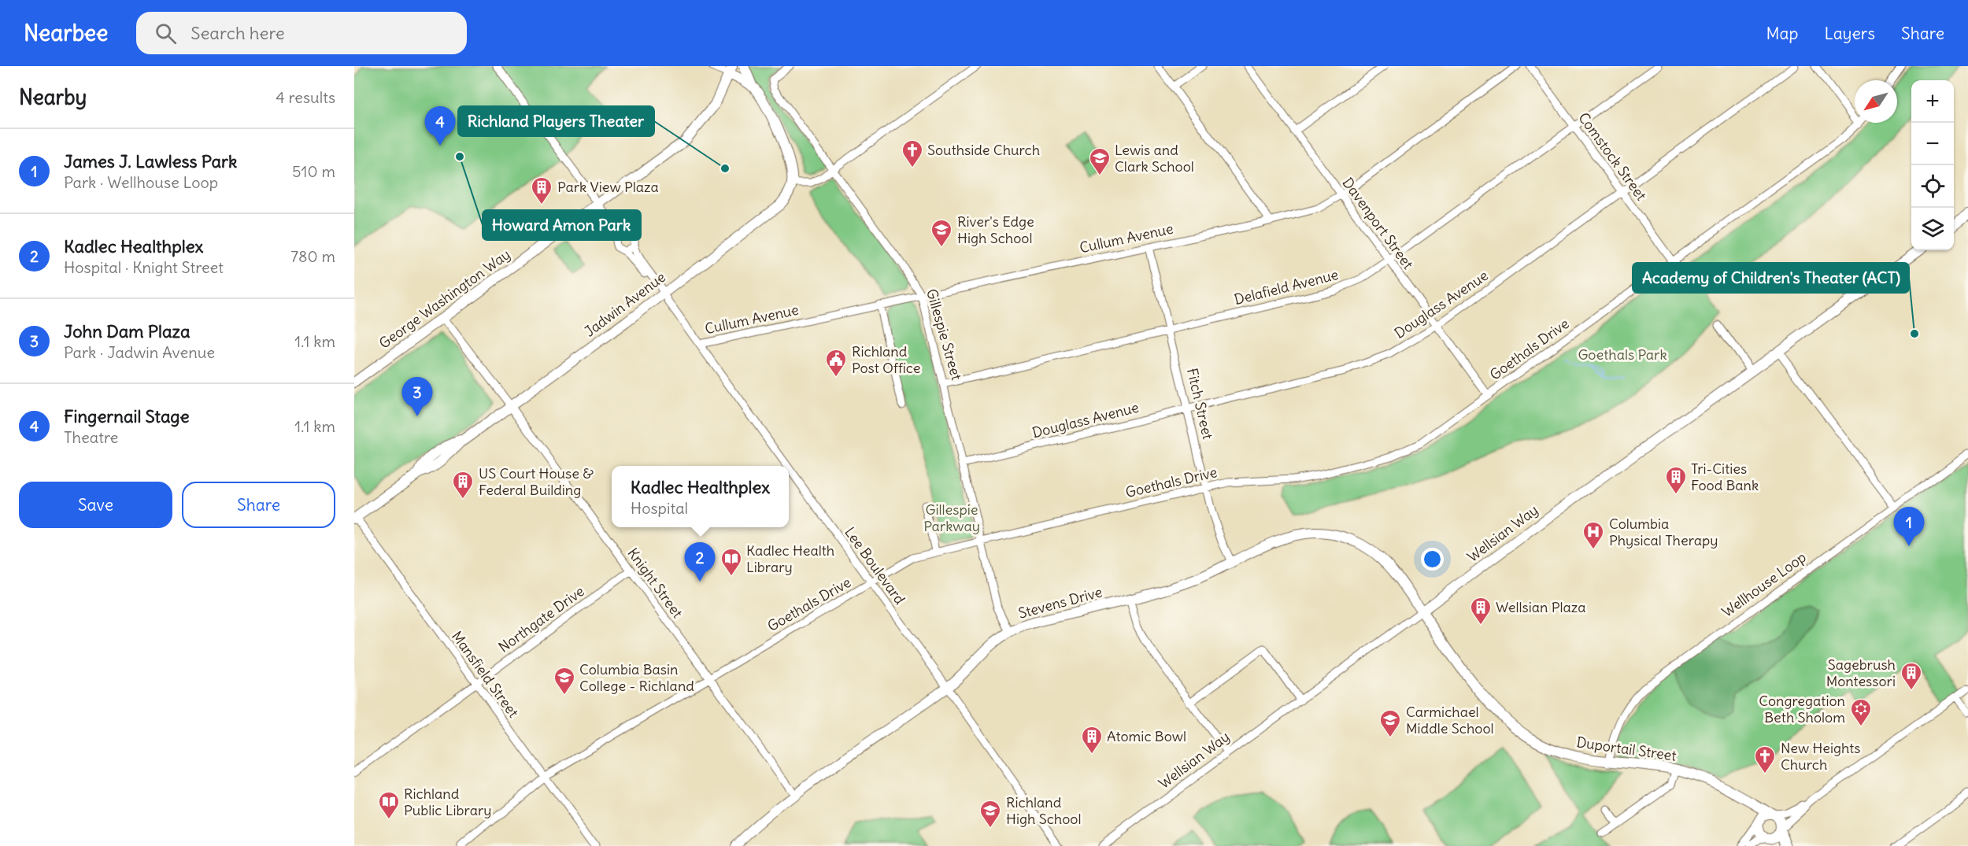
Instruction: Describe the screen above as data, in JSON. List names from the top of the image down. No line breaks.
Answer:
{"streets":{"main road":["George Washington Way","Jadwin Avenue","Wellsian Way","Stevens Drive","Duportail Street"],"street":["Comstock Street","Davenport Street","Cullum Avenue","Delafield Avenue","Douglass Avenue","Gillespie Street","Goethals Drive","Fitch Street","Lee Boulevard","Knight Street","Wellhouse Loop","Northgate Drive","Mansfield Street"]},"crossings":[["Comstock Street","Delafield Avenue"],["Comstock Street","Douglass Avenue"],["Comstock Street","Goethals Drive"],["Davenport Street","Cullum Avenue"],["Davenport Street","Delafield Avenue"],["Davenport Street","Douglass Avenue"],["Davenport Street","Goethals Drive"],["Cullum Avenue","Gillespie Street"],["Cullum Avenue","Fitch Street"],["Cullum Avenue","Lee Boulevard"],["Delafield Avenue","Gillespie Street"],["Delafield Avenue","Fitch Street"],["George Washington Way","Lee Boulevard"],["George Washington Way","Knight Street"],["Jadwin Avenue","Lee Boulevard"],["Jadwin Avenue","Knight Street"],["Jadwin Avenue","Mansfield Street"],["Douglass Avenue","Gillespie Street"],["Douglass Avenue","Fitch Street"],["Gillespie Street","Goethals Drive"],["Gillespie Street","Stevens Drive"],["Goethals Drive","Fitch Street"],["Goethals Drive","Lee Boulevard"],["Goethals Drive","Knight Street"],["Goethals Drive","Mansfield Street"],["Fitch Street","Stevens Drive"],["Wellsian Way","Stevens Drive"],["Wellsian Way","Duportail Street"],["Lee Boulevard","Stevens Drive"],["Knight Street","Stevens Drive"],["Knight Street","Northgate Drive"],["Wellhouse Loop","Duportail Street"],["Stevens Drive","Duportail Street"],["Northgate Drive","Mansfield Street"]],"parks":["Goethals Park","Gillespie Parkway"],"places":{"other":["Howard Amon Park","Richland Players Theater","Academy of Children's Theater (ACT)"],"church":["Southside Church","New Heights Church"],"school or university":["Lewis and Clark School","River's Edge High School","Columbia Basin College - Richland","Carmichael Middle School","Richland High School"],"building":["Park View Plaza","Tri-Cities Food Bank","US Court House & Federal Building","Wellsian Plaza","Sagebrush Montessori","Atomic Bowl"],"public building":["Richland Post Office"],"hospital":["Columbia Physical Therapy"],"library":["Kadlec Health Library","Richland Public Library"],"synagogue":["Congregation Beth Sholom"]},"north":"bottom left","page":{"header":"Nearbee","search":"Search here","nav":["Map","Layers","Share"],"heading":["Nearby","4 results"],"map_buttons":["+","−"],"pins":["4","3","1","2"],"list":[{"mark":"1","name":"James J. Lawless Park","note":"Park · Wellhouse Loop","value":"510 m"},{"mark":"2","name":"Kadlec Healthplex","note":"Hospital · Knight Street","value":"780 m"},{"mark":"3","name":"John Dam Plaza","note":"Park · Jadwin Avenue","value":"1.1 km"},{"mark":"4","name":"Fingernail Stage","note":"Theatre","value":"1.1 km"}],"popup":["Kadlec Healthplex","Hospital"],"buttons":["Save","Share"]}}
